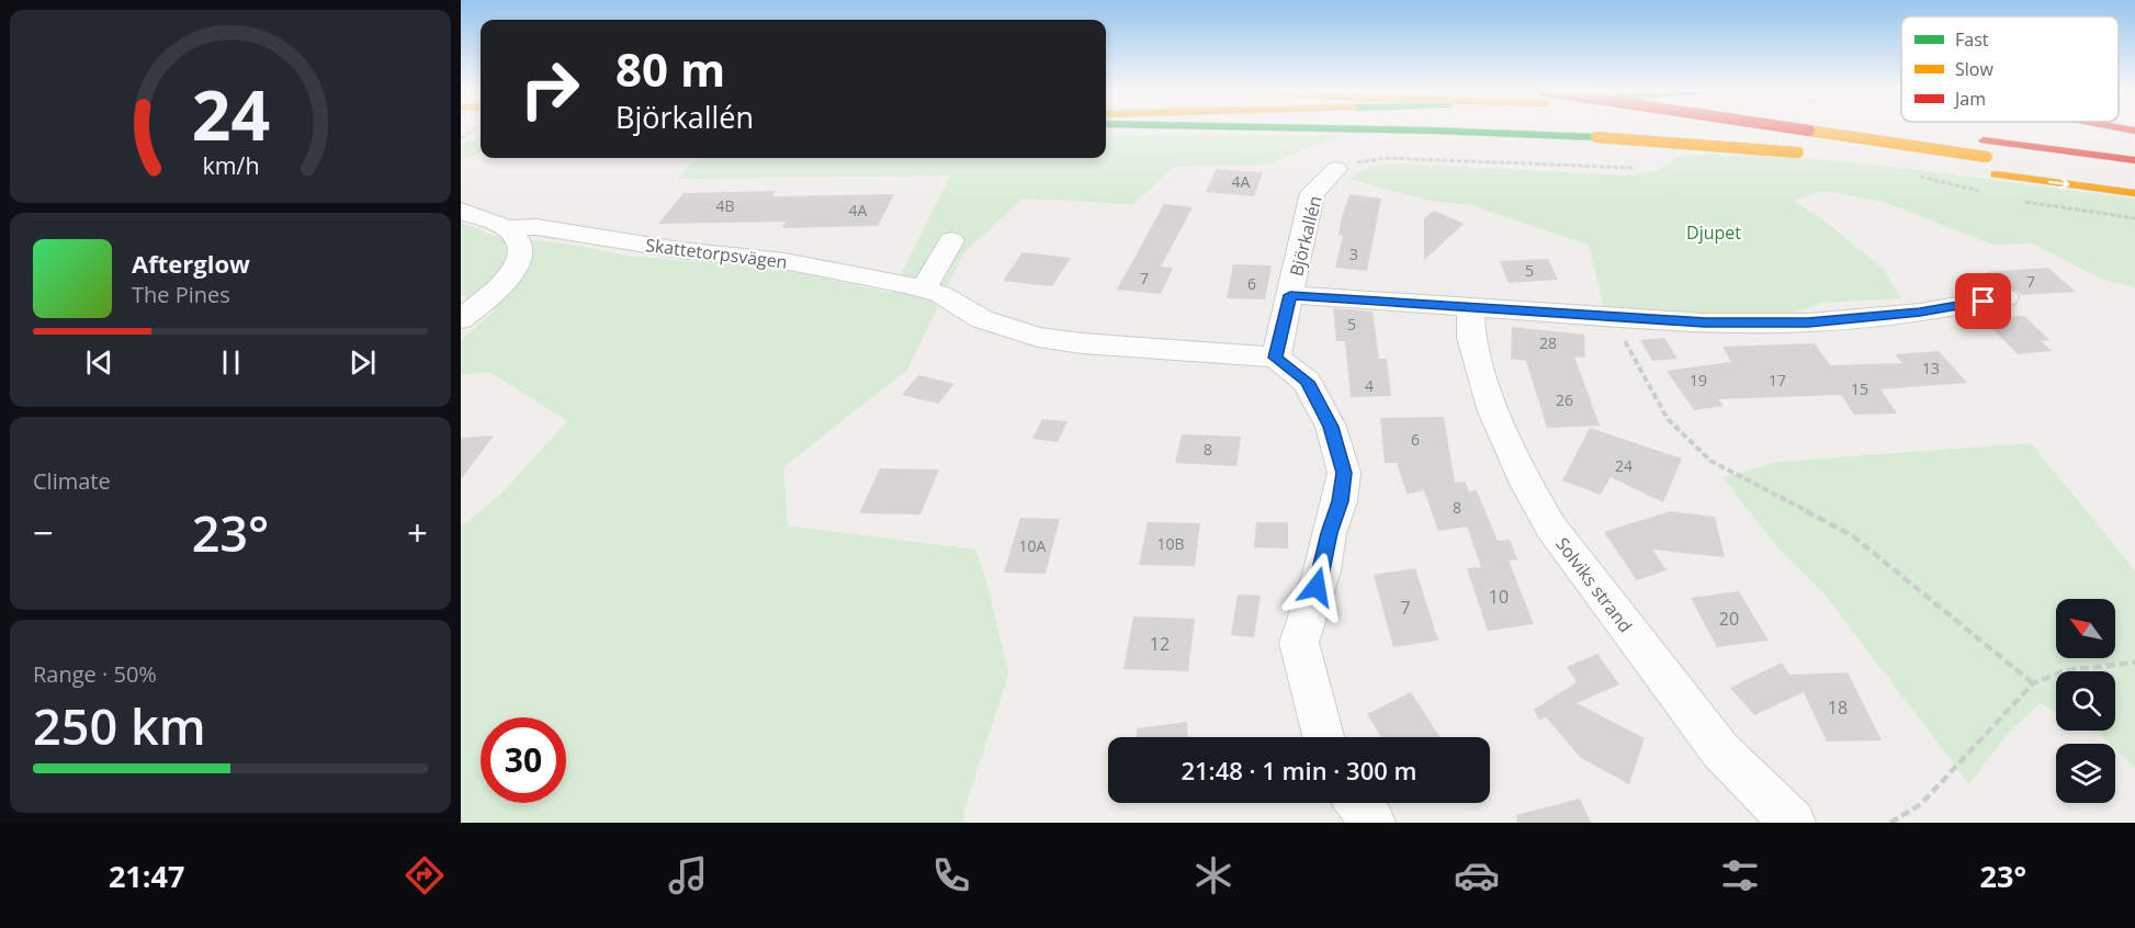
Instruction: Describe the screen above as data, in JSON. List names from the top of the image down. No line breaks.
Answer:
{"streets":{"street":["Björkallén","Skattetorpsvägen","Solviks strand"]},"crossings":[["Björkallén","Skattetorpsvägen"]],"parks":["Djupet"],"house_numbers":["4A","4B","4A","3","5","7","7","6","5","28","13","19","17","4","15","26","6","8","24","8","10B","10A","10","7","20","12","18"],"legend":["Fast","Slow","Jam"],"north":"top left","page":{"turn":["80 m","Björkallén"],"song":["Afterglow","The Pines"],"tile":["Climate",["Range · 50%","250 km"]],"heat":["−","23°","+"],"limit":"30","trip":"21:48 · 1 min · 300 m","tabs":["21:47","23°"],"gauge":["24","km/h"]}}
